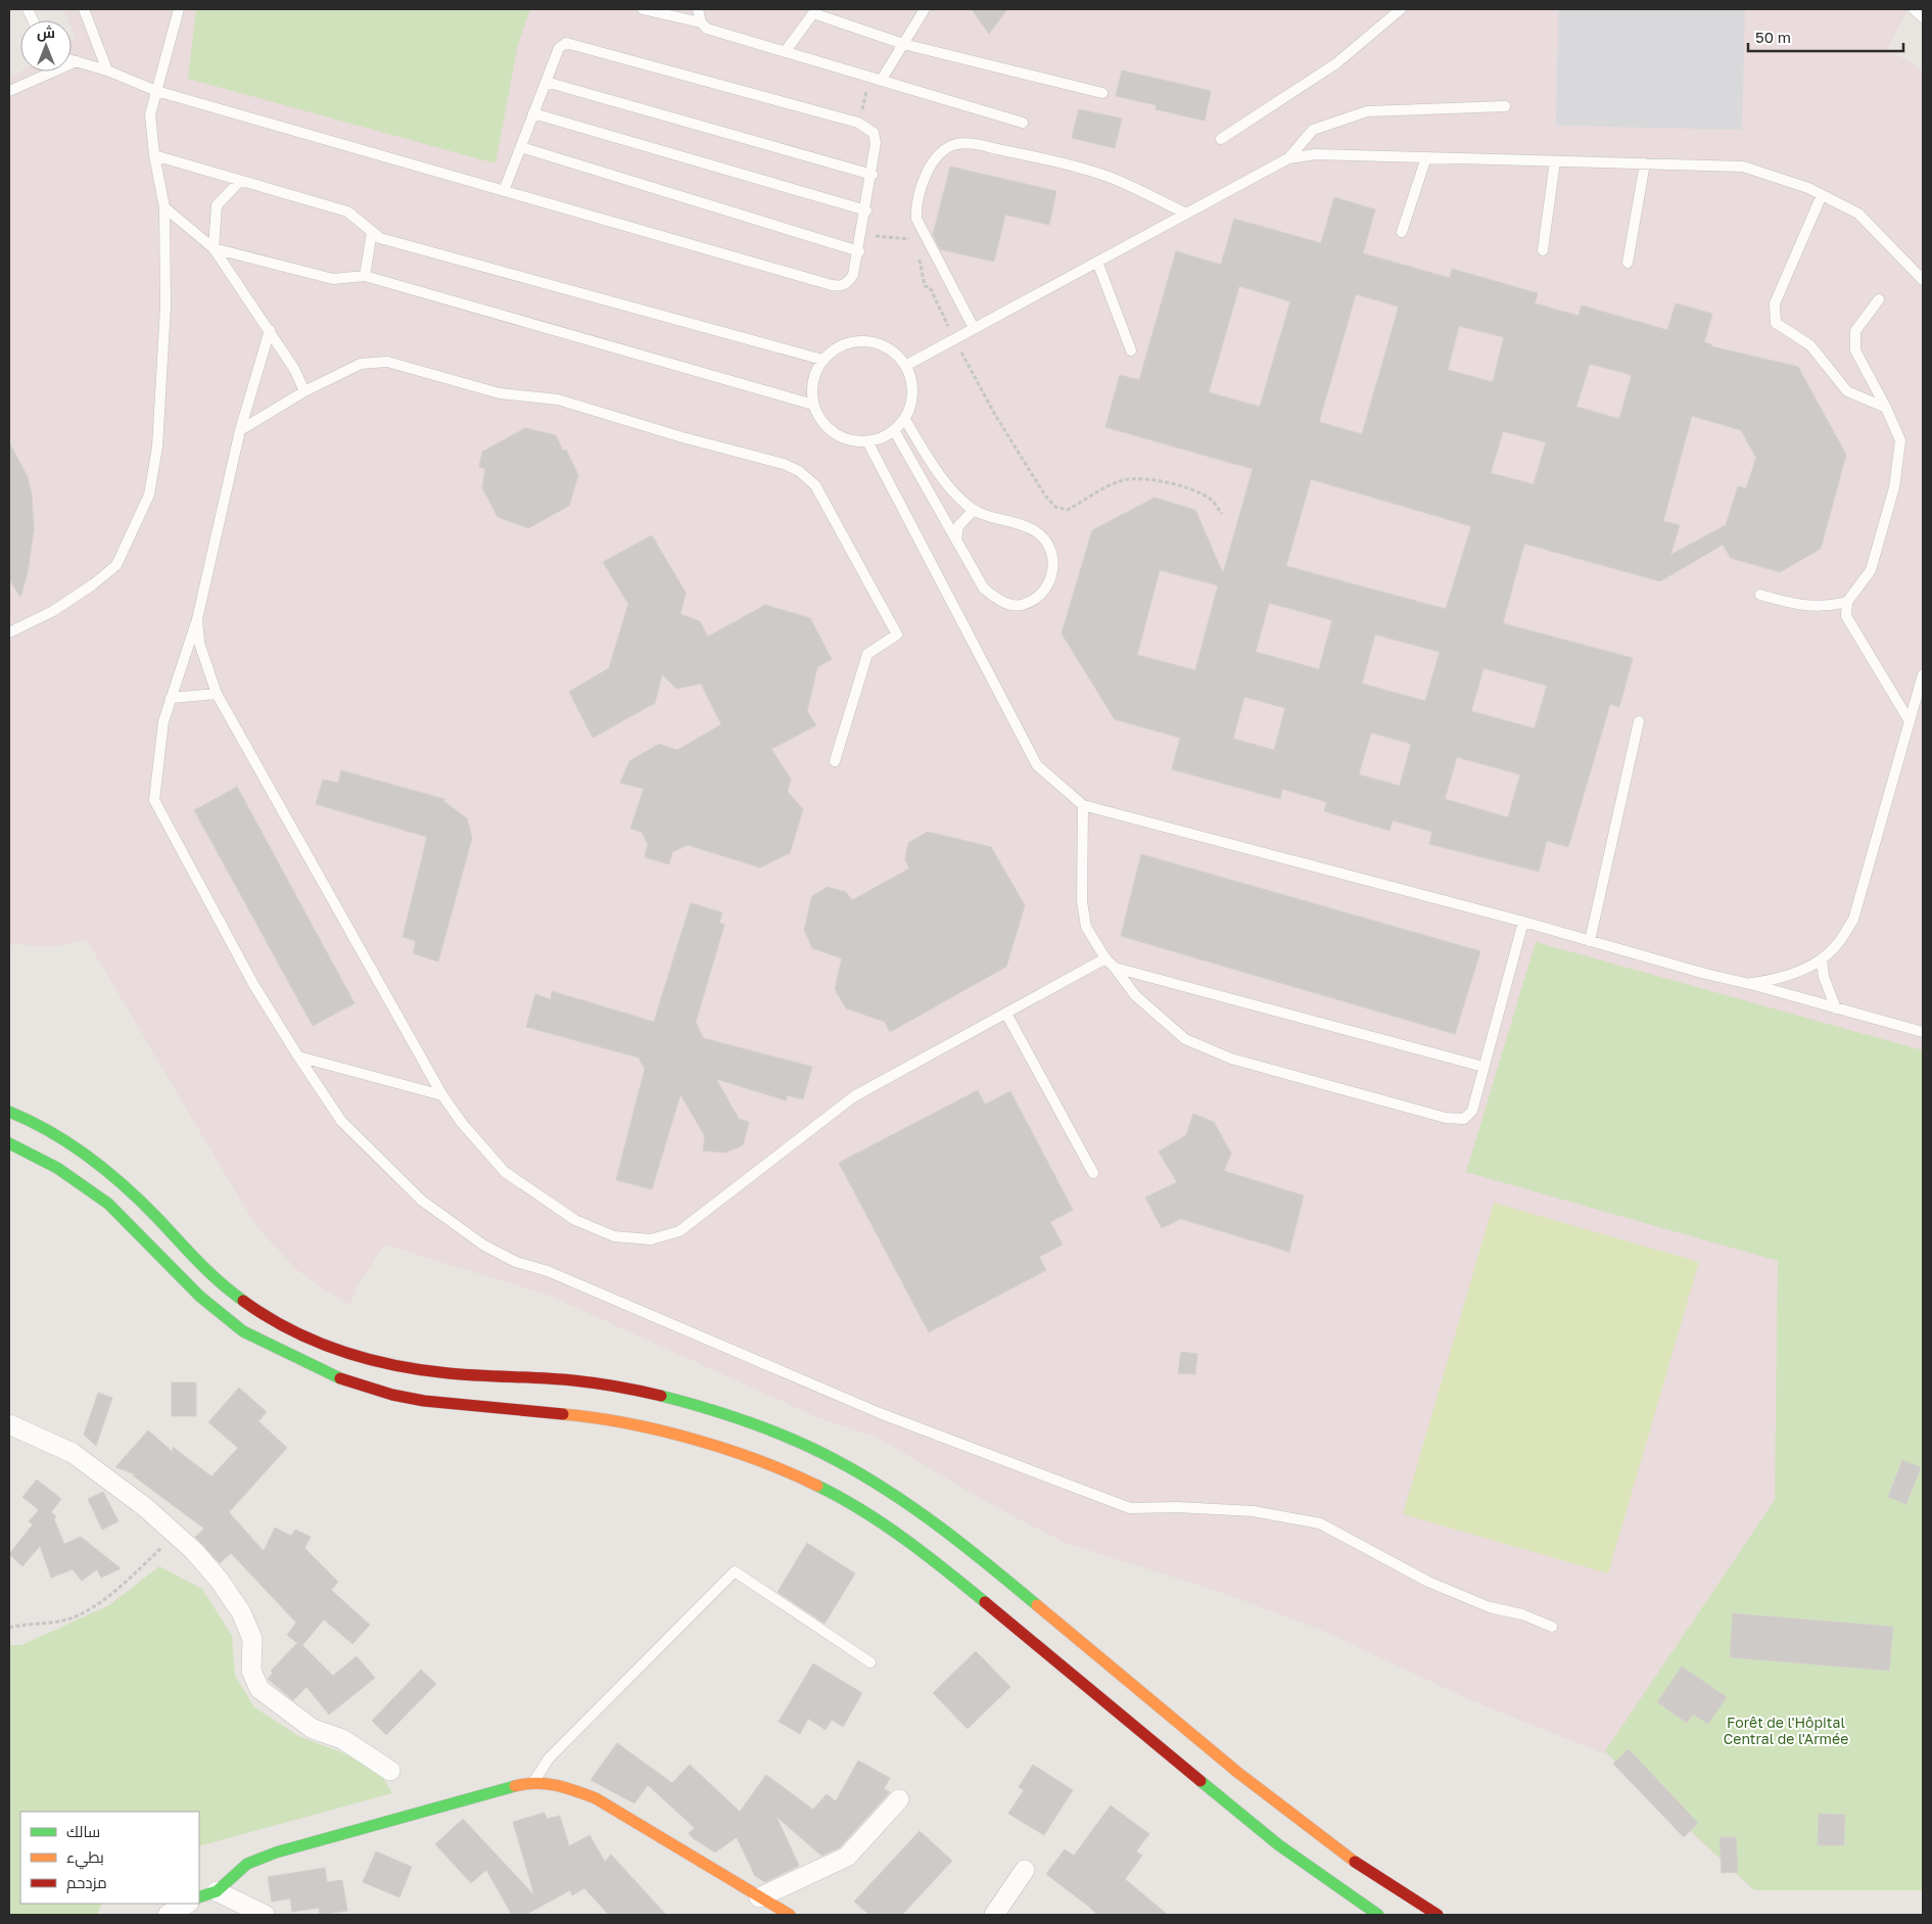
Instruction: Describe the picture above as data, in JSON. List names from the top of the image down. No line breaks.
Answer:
{"parks":["Forêt de l'Hôpital Central de l'Armée"],"legend":["سالك","بطيء","مزدحم"],"scale_bar":"50 m","north":"top"}
